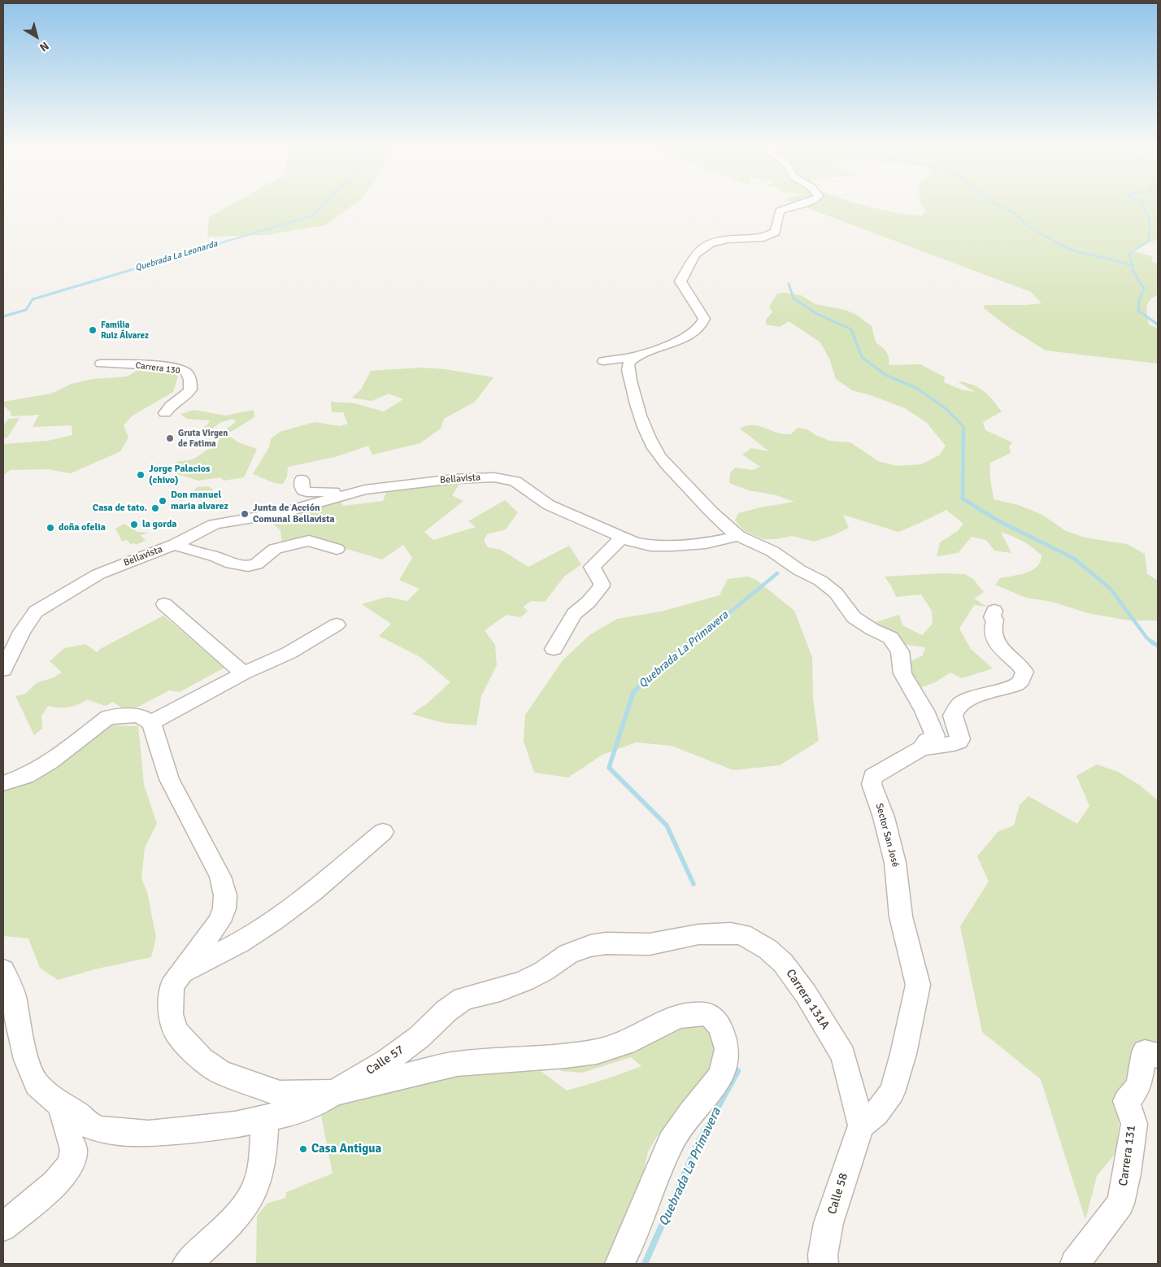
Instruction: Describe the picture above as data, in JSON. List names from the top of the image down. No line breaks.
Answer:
{"streets":{"street":["Carrera 130","Bellavista","Sector San José","Carrera 131A","Calle 57","Carrera 131","Calle 58"]},"crossings":[["Bellavista","Sector San José"],["Sector San José","Carrera 131A"],["Sector San José","Calle 58"],["Carrera 131A","Calle 57"],["Carrera 131A","Calle 58"]],"water":["Quebrada La Leonarda","Quebrada La Primavera"],"places":["Familia Ruiz Álvarez","Gruta Virgen de Fatima","Jorge Palacios (chivo)","Don manuel maria alvarez","Casa de tato.","Junta de Acción Comunal Bellavista","la gorda","doña ofelia","Casa Antigua"],"north":"bottom right"}
